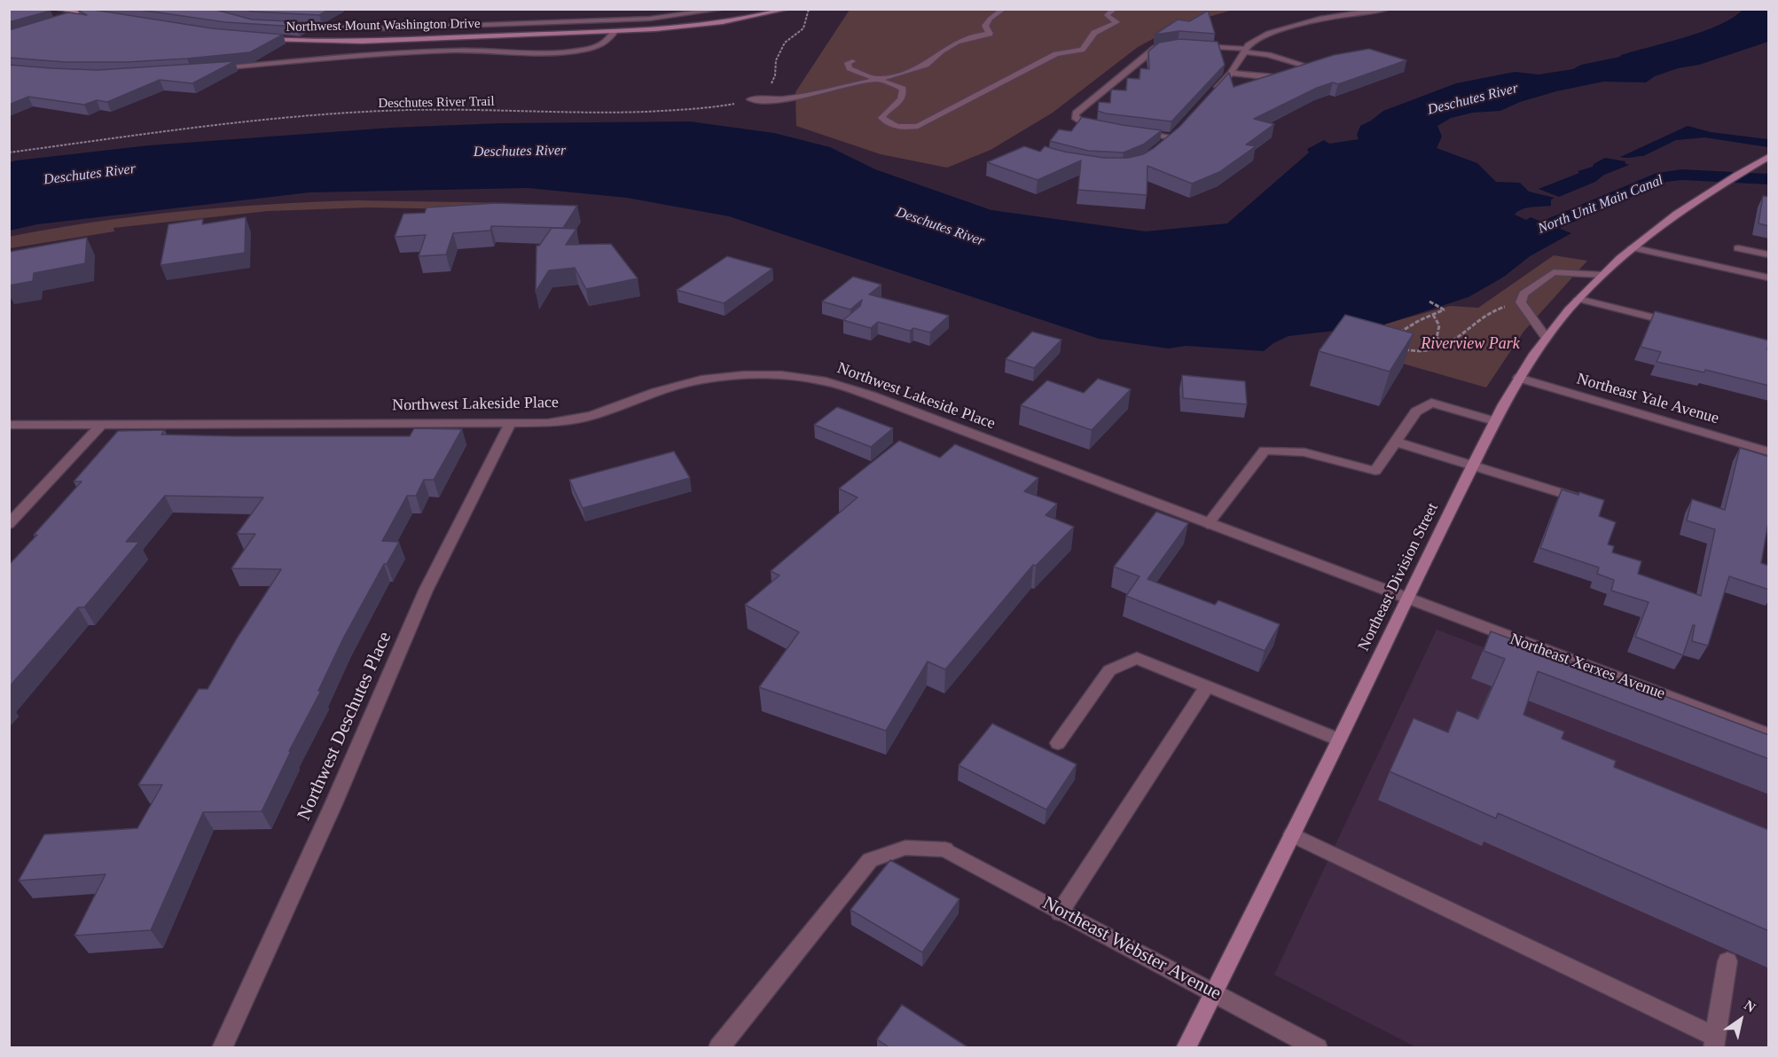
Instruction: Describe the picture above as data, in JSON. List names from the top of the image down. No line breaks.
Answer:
{"streets":{"main road":["Northwest Mount Washington Drive","Northeast Division Street"],"street":["Northwest Lakeside Place","Northeast Yale Avenue","Northeast Xerxes Avenue","Northwest Deschutes Place","Northeast Webster Avenue"],"path":["Deschutes River Trail"]},"crossings":[["Northwest Lakeside Place","Northeast Division Street"],["Northwest Lakeside Place","Northeast Xerxes Avenue"],["Northwest Lakeside Place","Northwest Deschutes Place"],["Northeast Yale Avenue","Northeast Division Street"],["Northeast Division Street","Northeast Xerxes Avenue"],["Northeast Division Street","Northeast Webster Avenue"]],"water":["Deschutes River","North Unit Main Canal"],"parks":["Riverview Park"],"north":"top right"}
